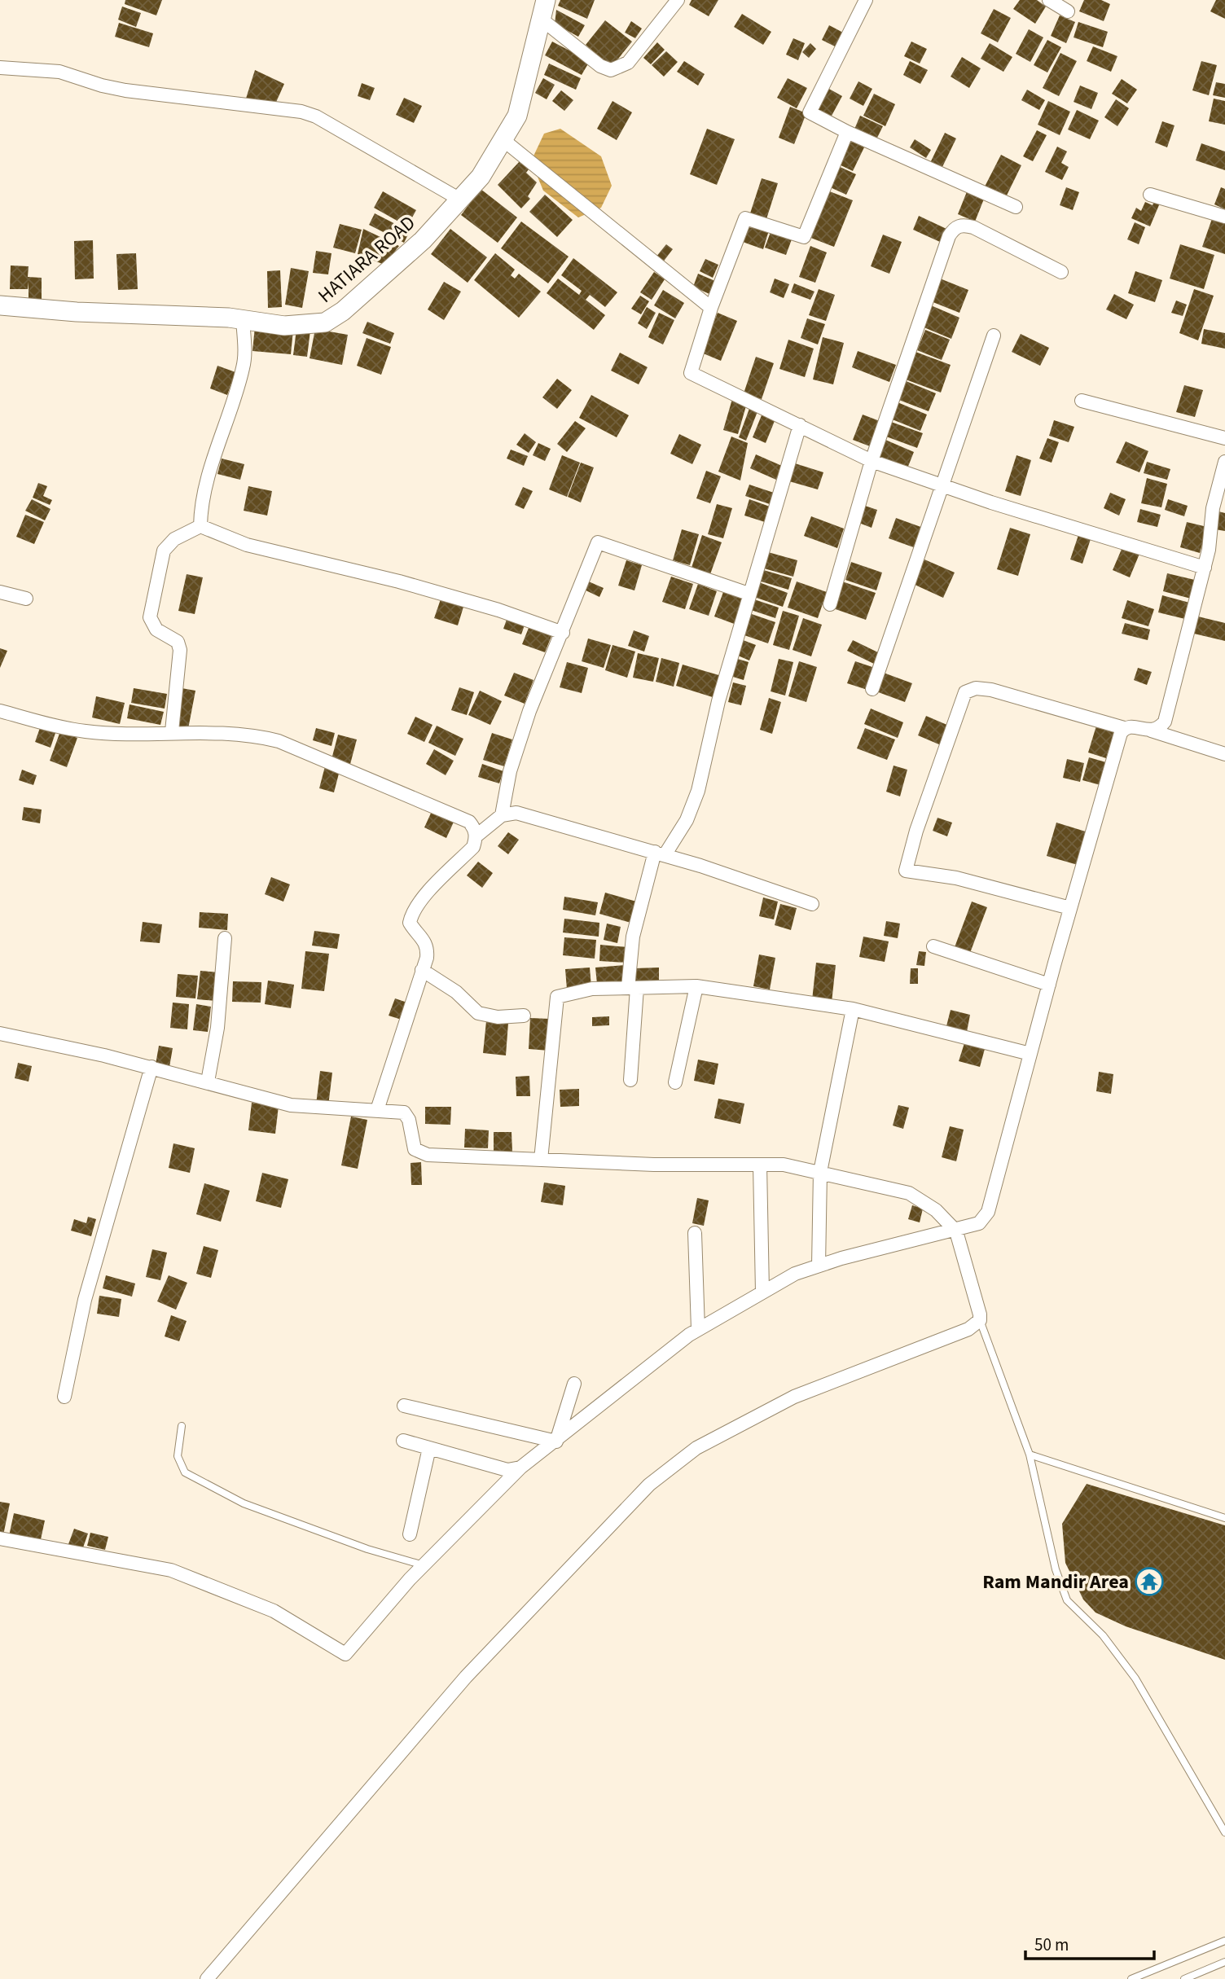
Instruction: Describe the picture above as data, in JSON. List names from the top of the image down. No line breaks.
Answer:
{"streets":{"street":["HATIARA ROAD"]},"places":{"temple":["Ram Mandir Area"]},"scale_bar":"50 m"}
